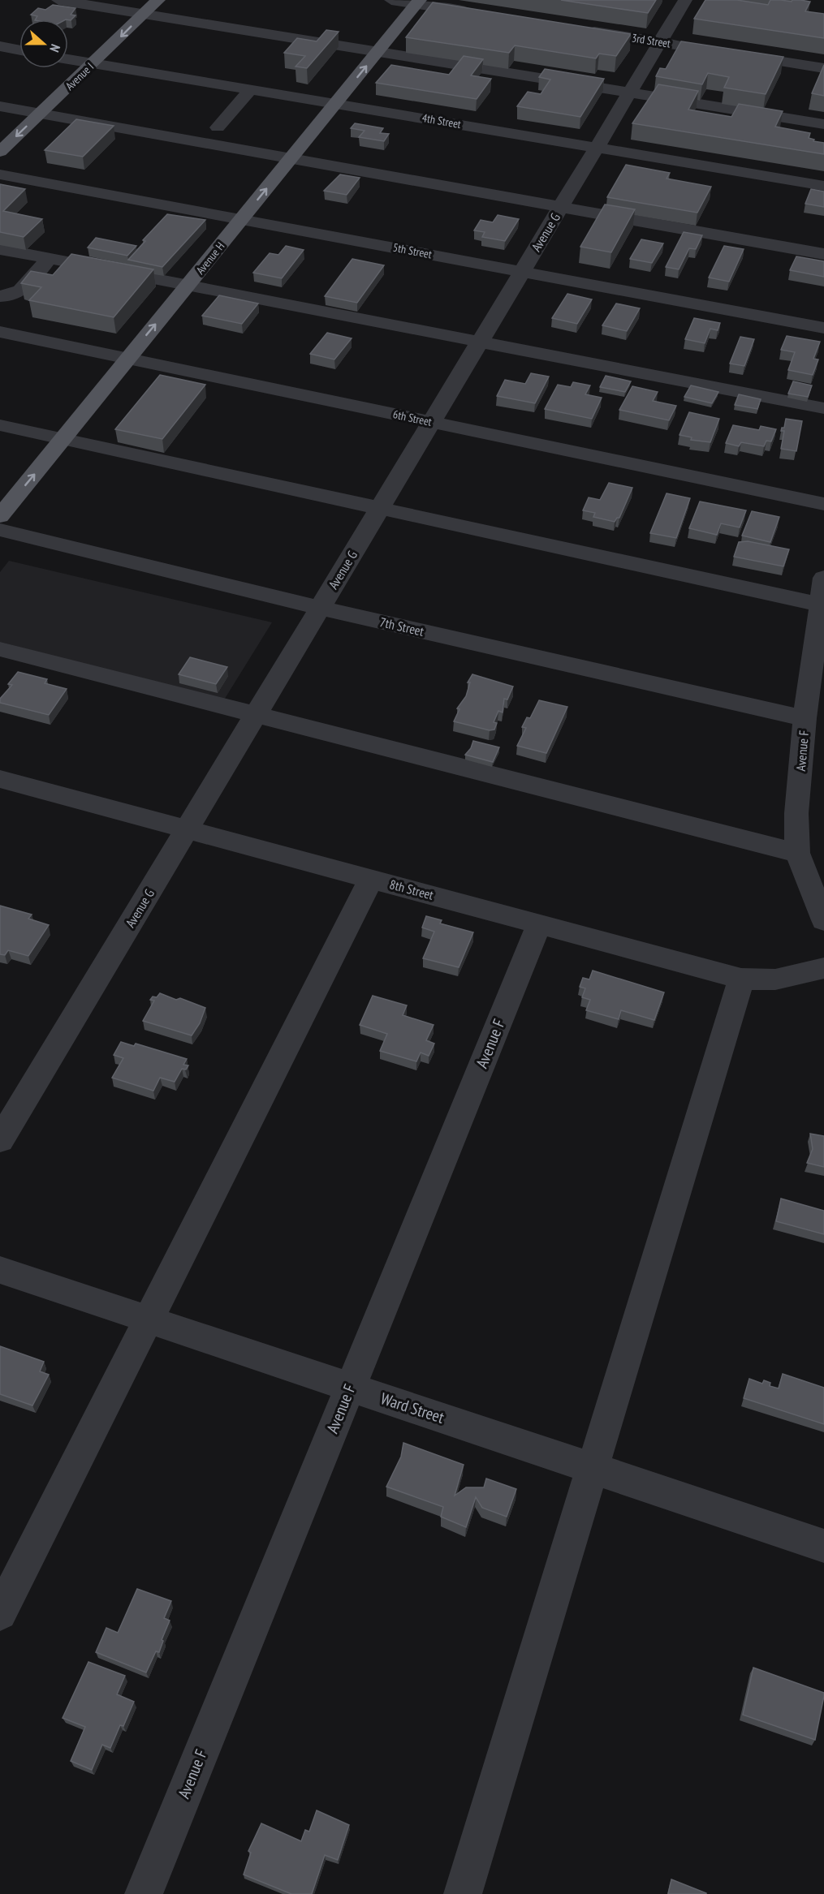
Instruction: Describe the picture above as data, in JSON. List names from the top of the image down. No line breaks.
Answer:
{"streets":{"main road":["Avenue I","Avenue H"],"street":["3rd Street","4th Street","Avenue G","5th Street","6th Street","7th Street","Avenue F","8th Street","Ward Street"]},"crossings":[["3rd Street","Avenue G"],["Avenue I","4th Street"],["4th Street","Avenue G"],["4th Street","Avenue H"],["Avenue G","5th Street"],["Avenue G","6th Street"],["Avenue G","7th Street"],["Avenue G","8th Street"],["5th Street","Avenue H"],["Avenue H","6th Street"],["7th Street","Avenue F"],["Avenue F","8th Street"],["Avenue F","Ward Street"]],"one_way":["Avenue I","Avenue H"],"north":"right"}
